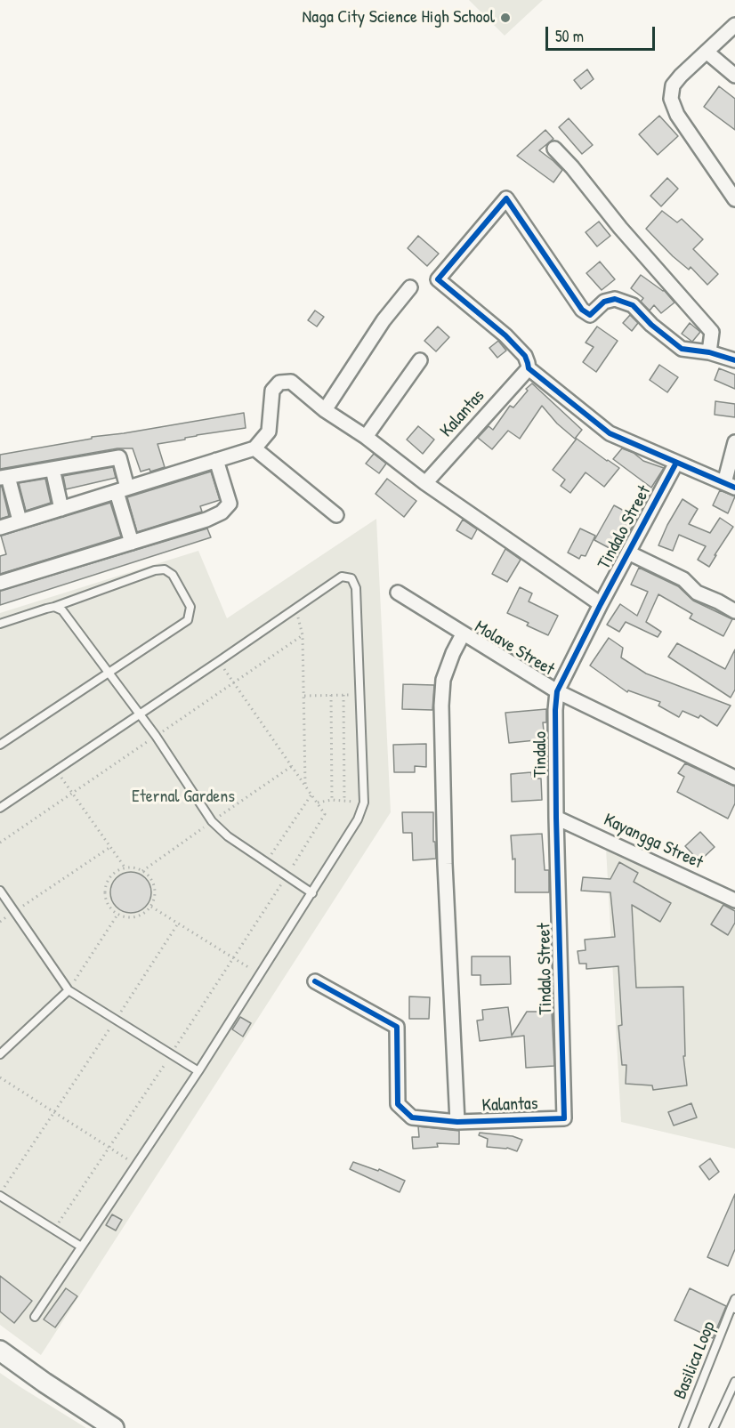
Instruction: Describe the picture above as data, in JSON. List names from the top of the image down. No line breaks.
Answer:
{"streets":{"street":["Kalantas","Tindalo Street","Molave Street","Tindalo","Kayangga Street"],"lane":["Basilica Loop"]},"crossings":[["Kalantas","Tindalo Street"],["Kalantas","Molave Street"],["Tindalo Street","Molave Street"],["Tindalo Street","Tindalo"],["Tindalo Street","Kayangga Street"],["Molave Street","Tindalo"],["Tindalo","Kayangga Street"]],"parks":["Eternal Gardens"],"places":["Naga City Science High School"],"scale_bar":"50 m"}
